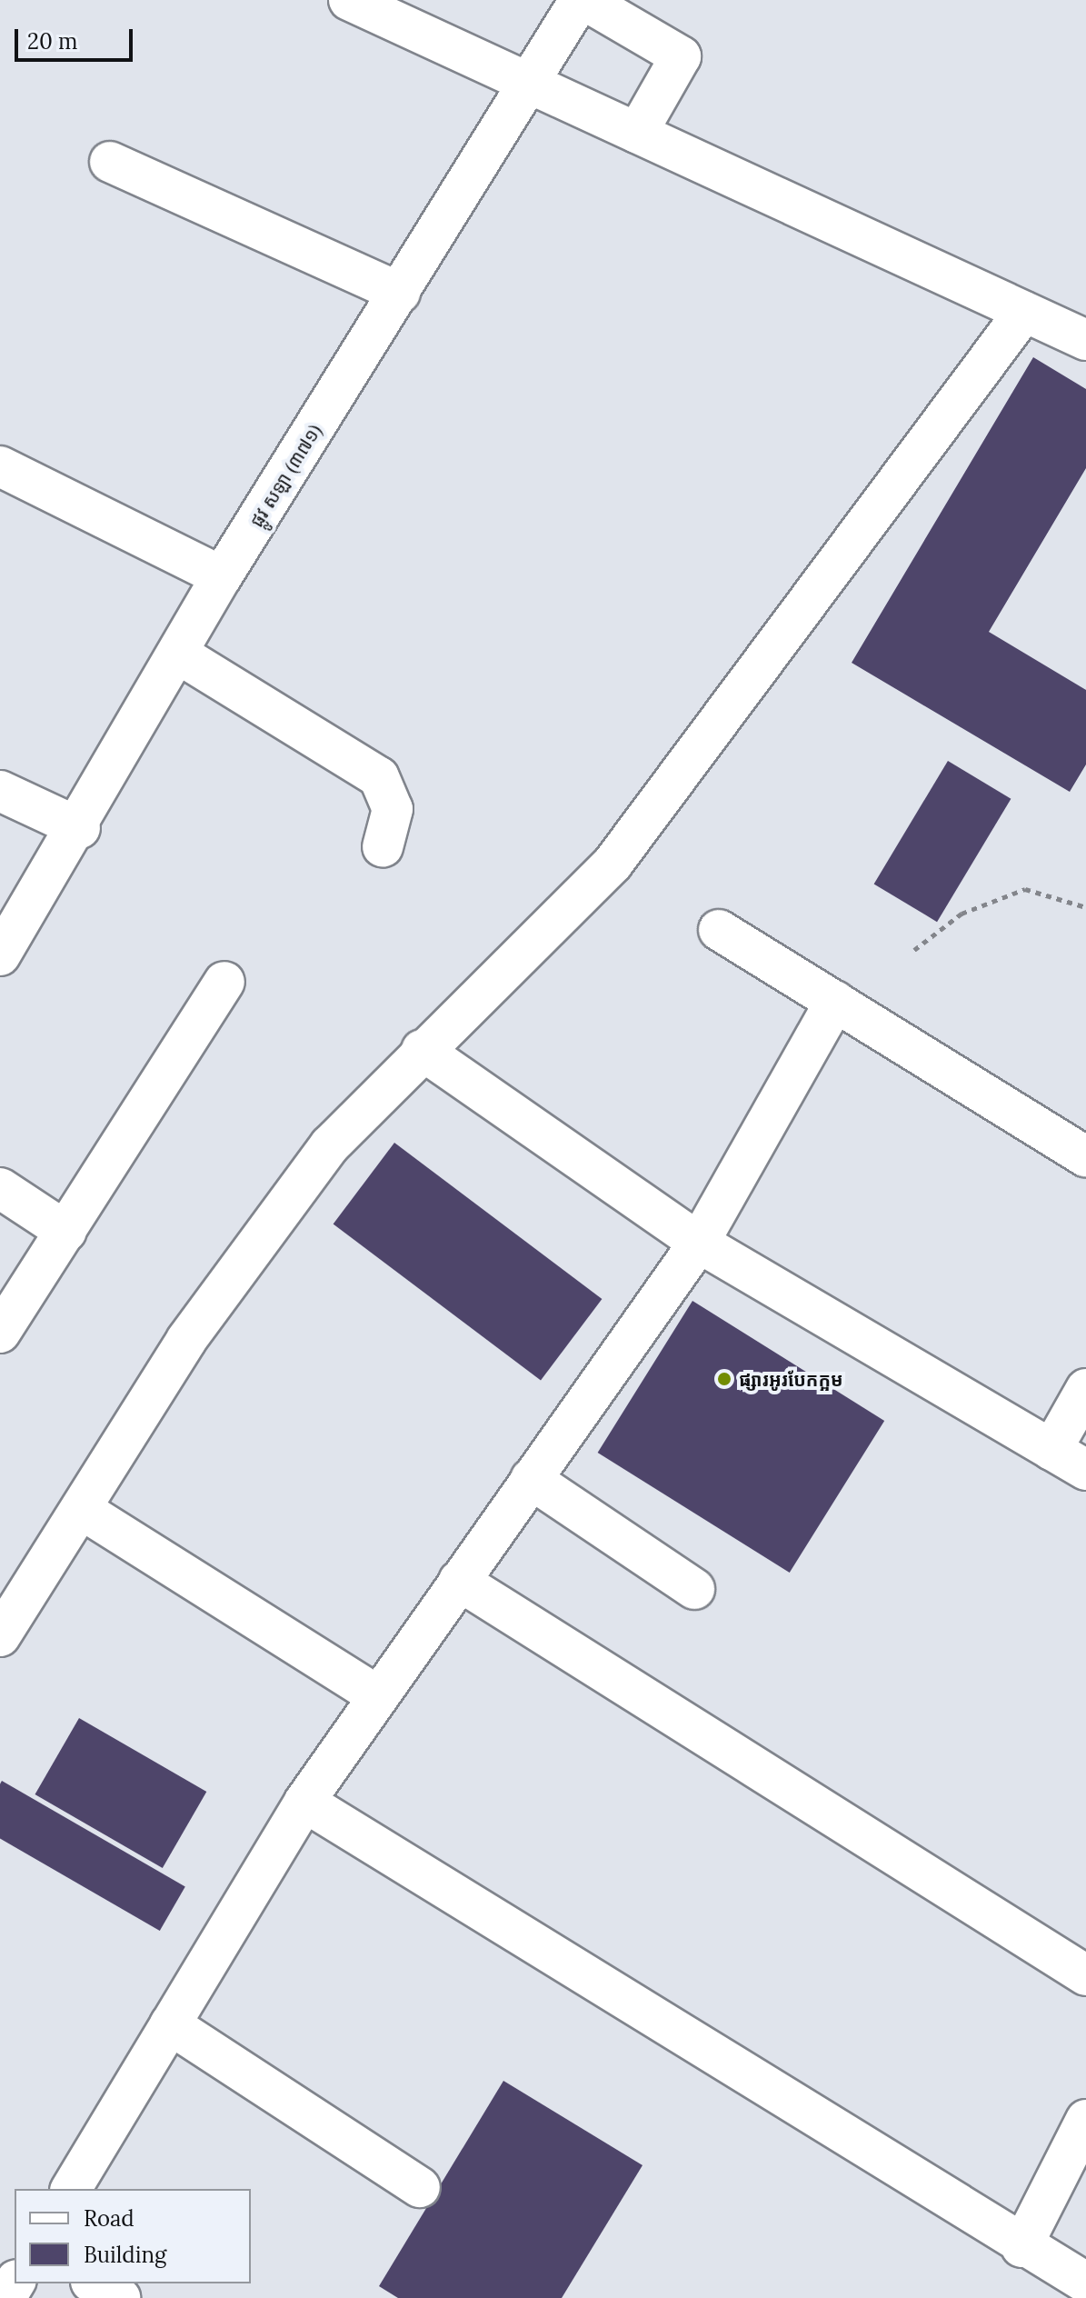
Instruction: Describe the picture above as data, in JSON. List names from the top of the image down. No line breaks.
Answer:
{"streets":{"street":["ផ្លូវ សឡា (៣៧១)"]},"places":["ផ្សារអូរបែកក្អម"],"legend":["Road","Building"],"scale_bar":"20 m"}
